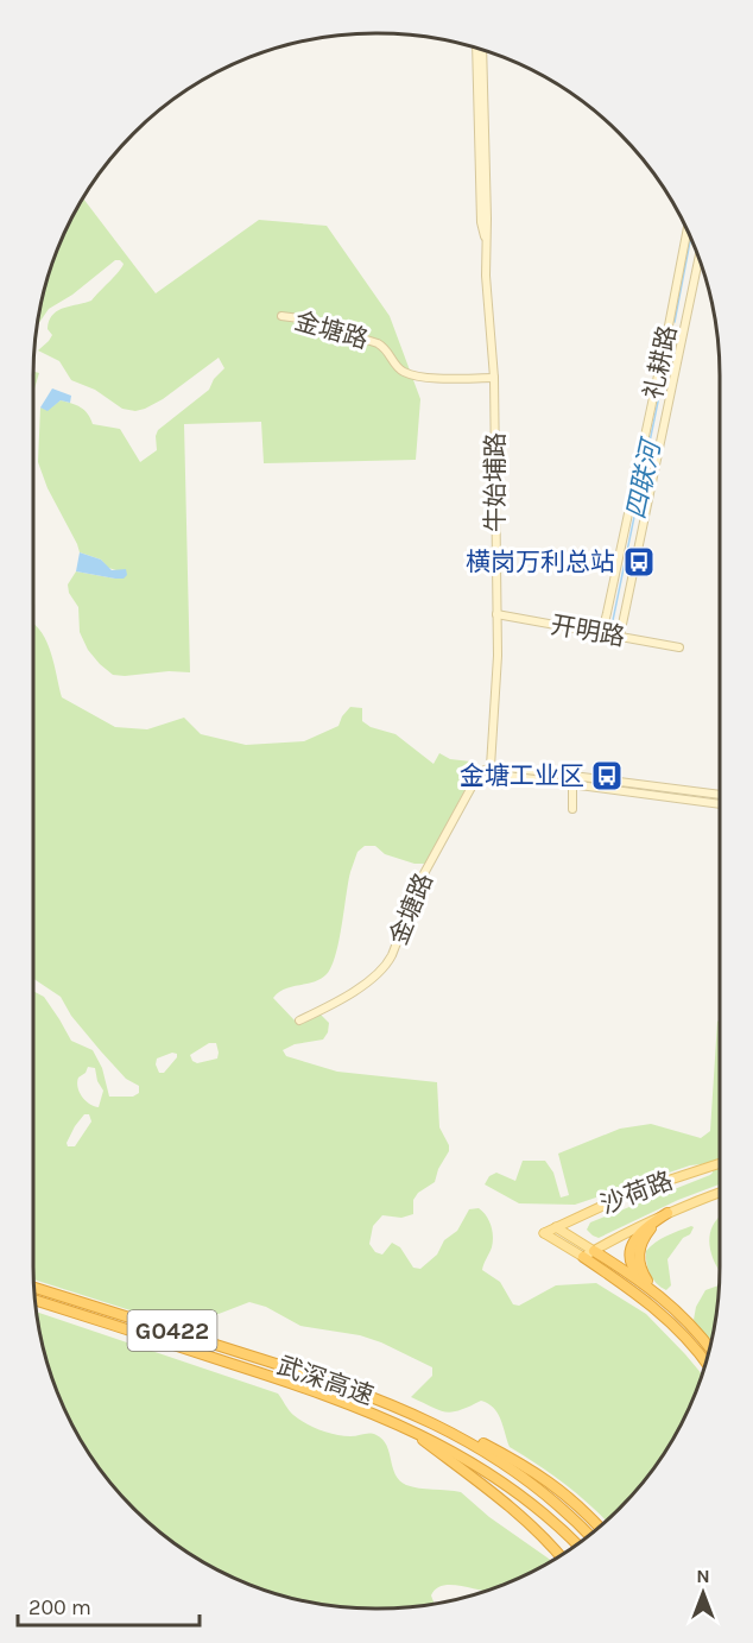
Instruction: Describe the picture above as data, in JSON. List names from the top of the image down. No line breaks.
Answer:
{"streets":{"highway":["G0422","武深高速"],"main road":["沙荷路"],"street":["金塘路","礼耕路","牛始埔路","开明路"]},"crossings":[["金塘路","牛始埔路"],["礼耕路","开明路"],["牛始埔路","开明路"]],"water":["四联河"],"places":{"bus stop":["横岗万利总站","金塘工业区"]},"scale_bar":"200 m","north":"top"}
